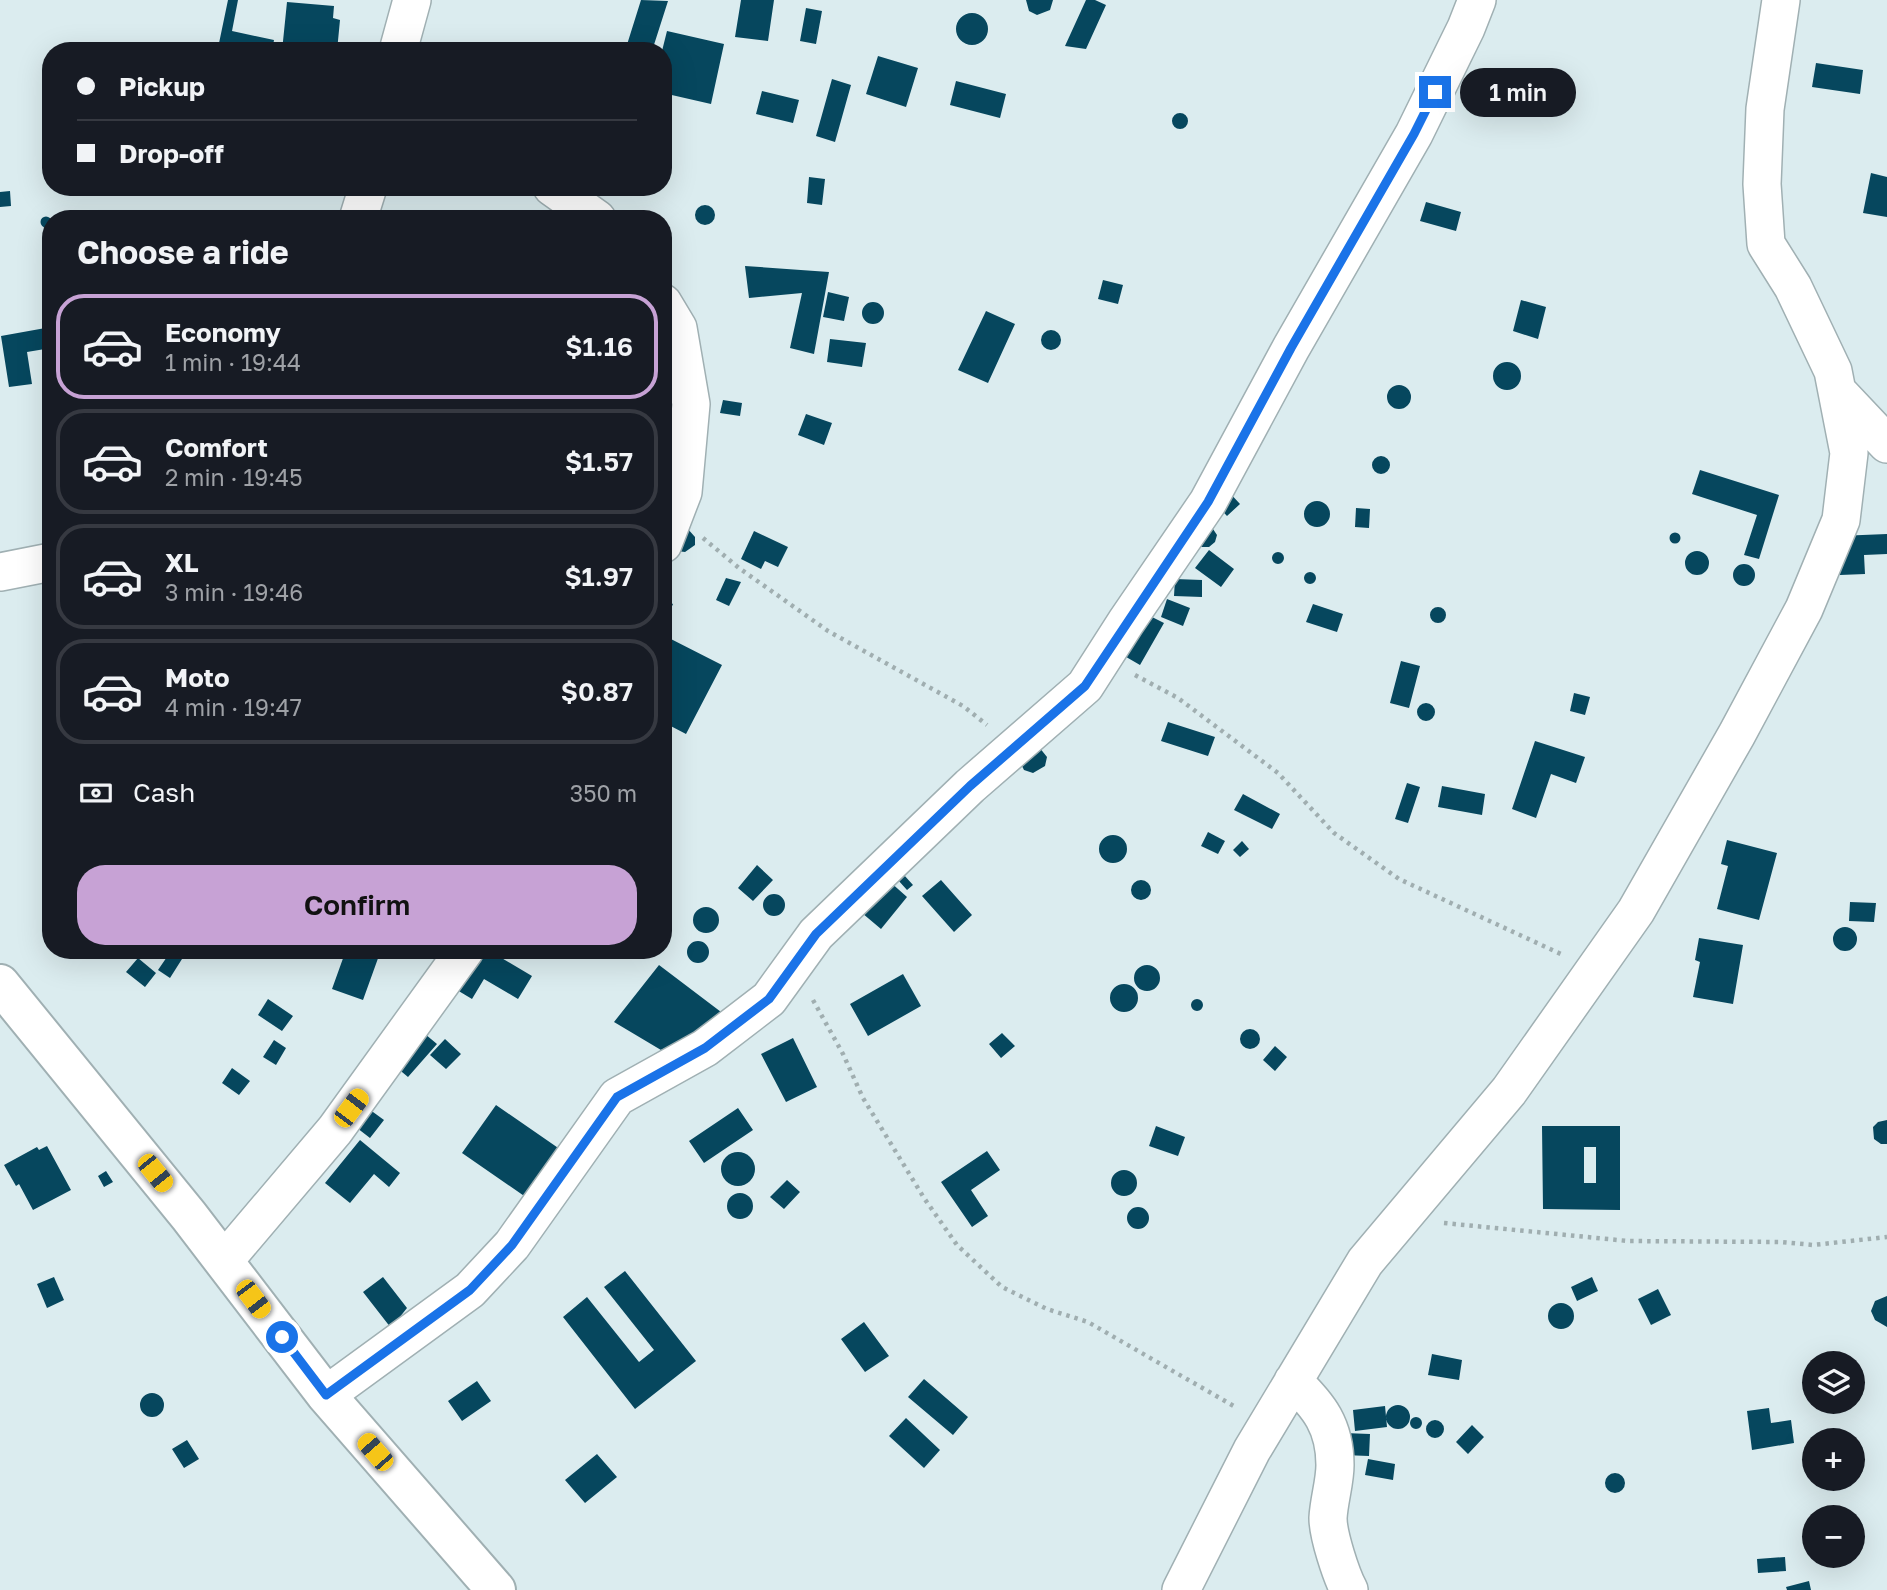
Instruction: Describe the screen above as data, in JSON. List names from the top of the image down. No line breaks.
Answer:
{"page":{"banner":["Pickup","Drop-off"],"bubble":"1 min","heading":"Choose a ride","list":[{"name":"Economy","note":"1 min · 19:44","value":"$1.16"},{"name":"Comfort","note":"2 min · 19:45","value":"$1.57"},{"name":"XL","note":"3 min · 19:46","value":"$1.97"},{"name":"Moto","note":"4 min · 19:47","value":"$0.87"}],"pay":["Cash","350 m"],"buttons":"Confirm","map_buttons":["+","−"]}}
